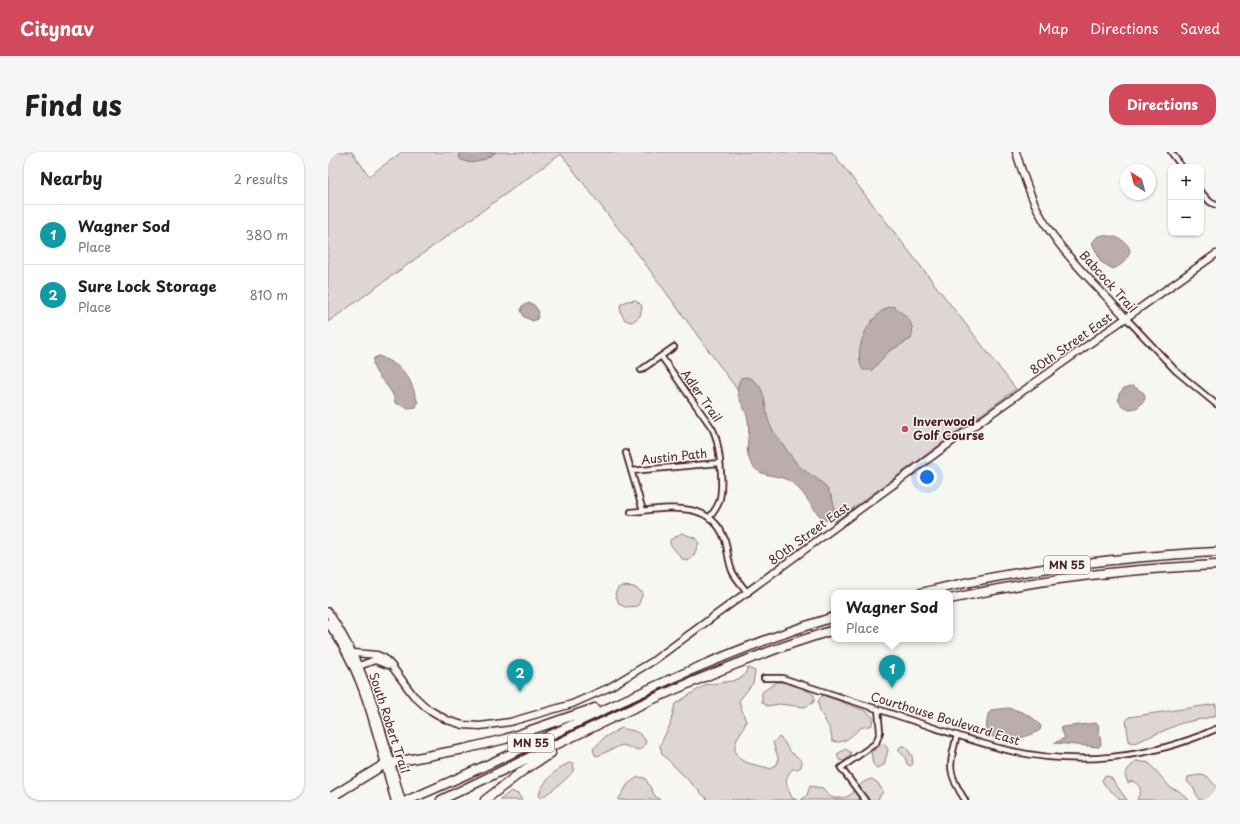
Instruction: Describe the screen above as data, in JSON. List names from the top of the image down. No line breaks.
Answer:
{"streets":{"highway":["MN 55"],"main road":["South Robert Trail"],"street":["Babcock Trail","80th Street East","Adler Trail","Austin Path","Courthouse Boulevard East"]},"crossings":[["Babcock Trail","80th Street East"],["80th Street East","South Robert Trail"],["Adler Trail","Austin Path"]],"places":["Inverwood Golf Course"],"north":"top left","page":{"header":"Citynav","nav":["Map","Directions","Saved"],"title":"Find us","buttons":"Directions","heading":["Nearby","2 results"],"map_buttons":["+","−"],"list":[{"mark":"1","name":"Wagner Sod","note":"Place","value":"380 m"},{"mark":"2","name":"Sure Lock Storage","note":"Place","value":"810 m"}],"popup":["Wagner Sod","Place"],"pins":["1","2"]}}
